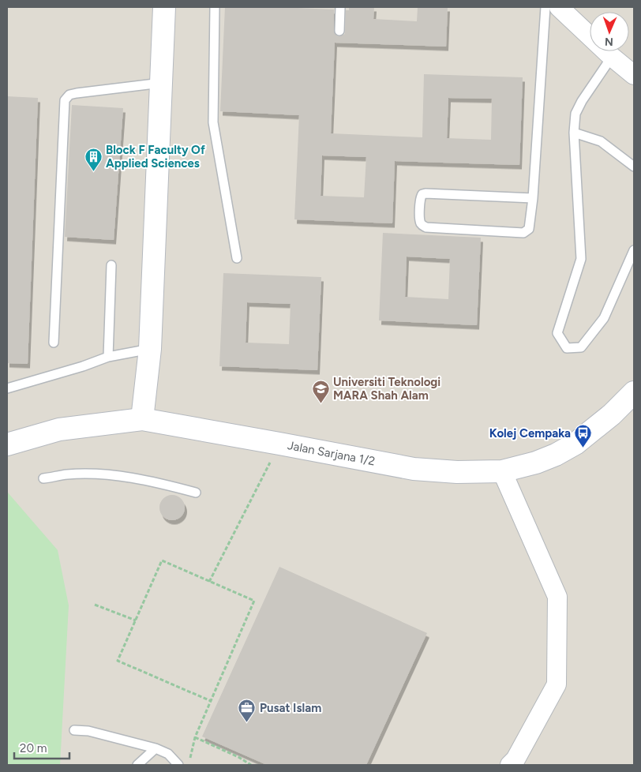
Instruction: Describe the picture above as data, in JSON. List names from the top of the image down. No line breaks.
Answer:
{"streets":{"street":["Jalan Sarjana 1/2"]},"places":{"building":["Block F Faculty Of Applied Sciences"],"school or university":["Universiti Teknologi MARA Shah Alam"],"bus stop":["Kolej Cempaka"],"office":["Pusat Islam"]},"scale_bar":"20 m","north":"bottom"}
